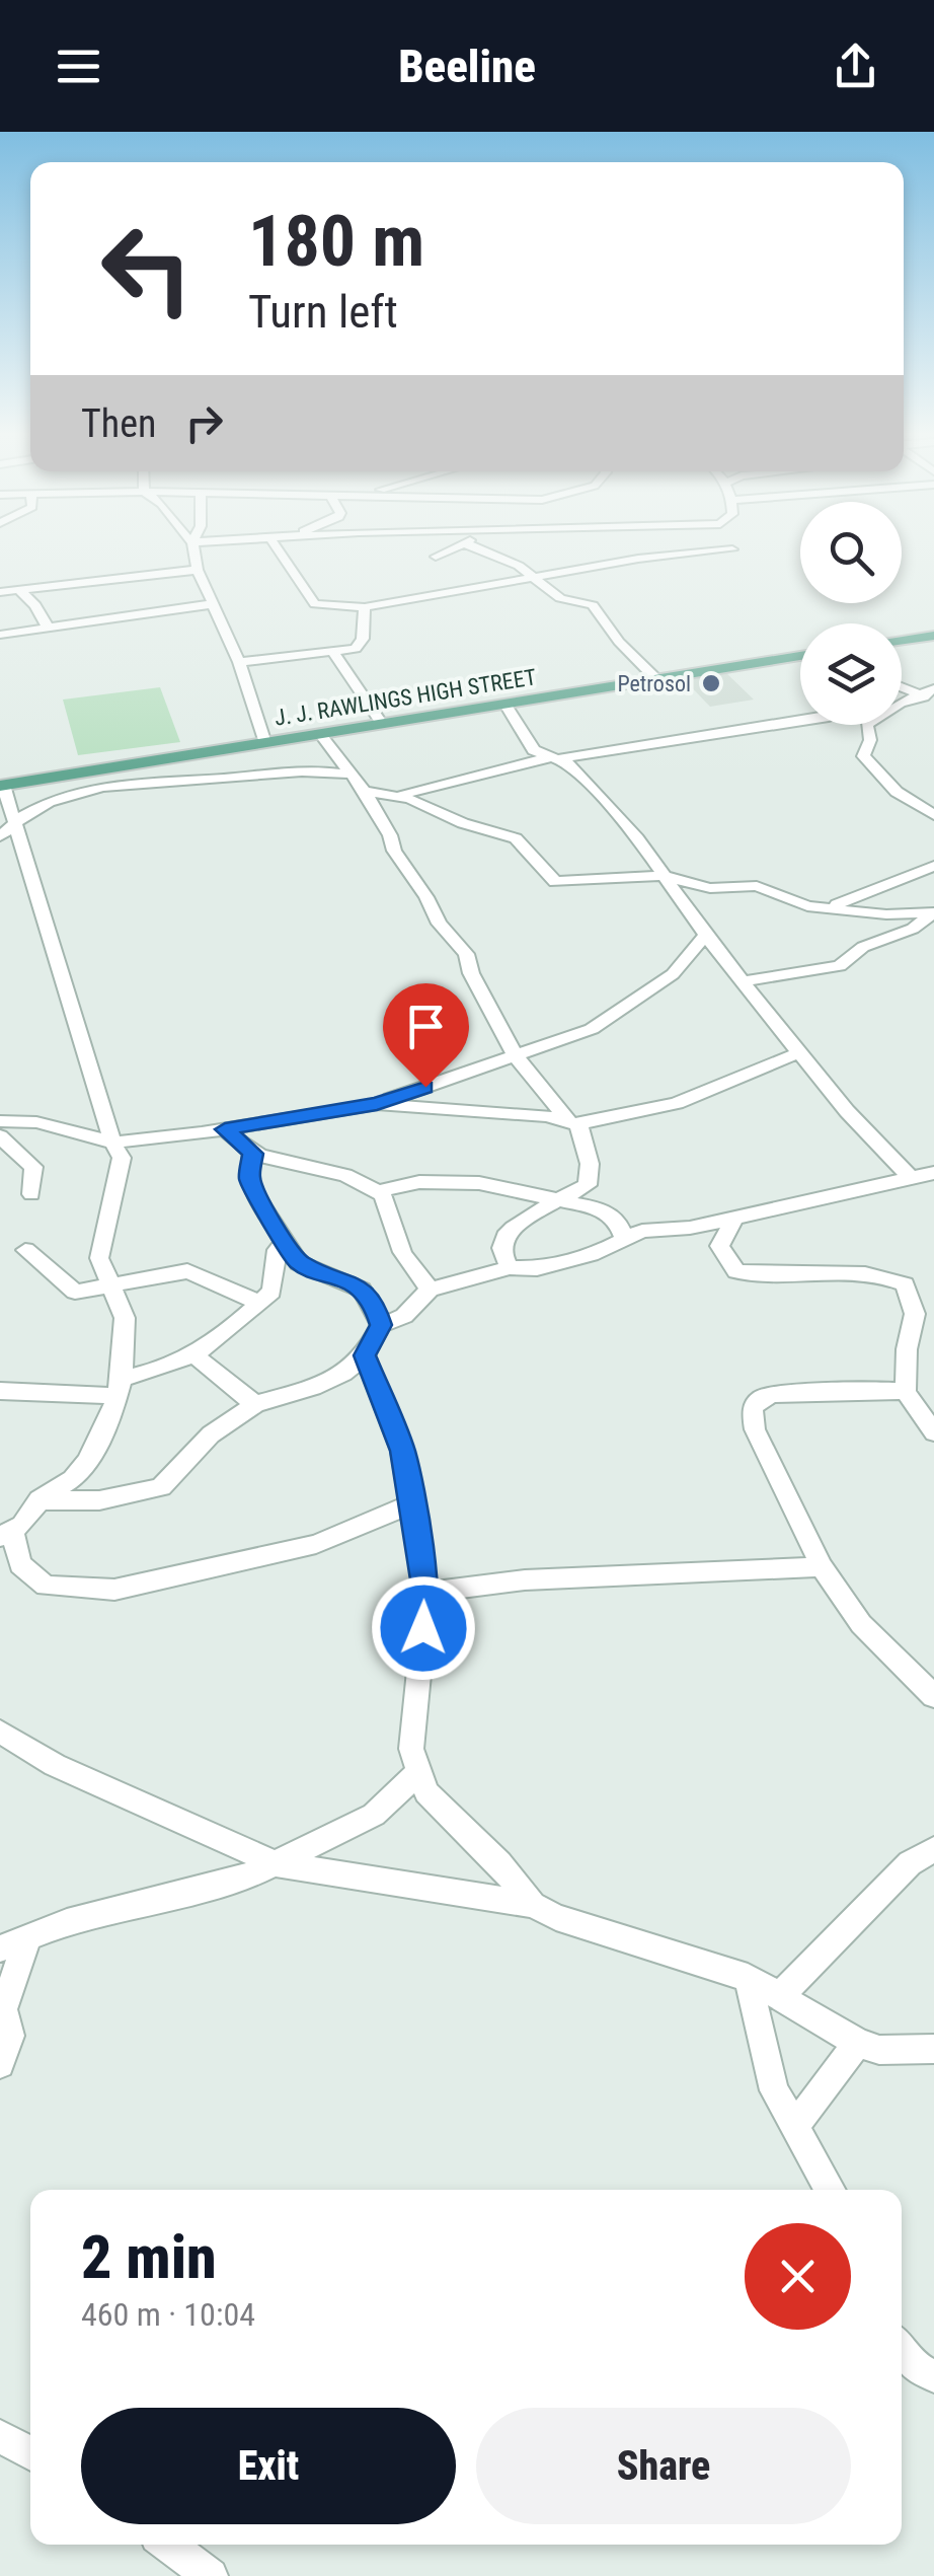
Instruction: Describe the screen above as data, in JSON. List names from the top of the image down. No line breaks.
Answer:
{"streets":{"main road":["J. J. RAWLINGS HIGH STREET"]},"places":["Petrosol"],"page":{"header":"Beeline","turn":["180 m","Turn left"],"then":"Then","heading":["2 min","460 m · 10:04"],"buttons":["Exit","Share"]}}
